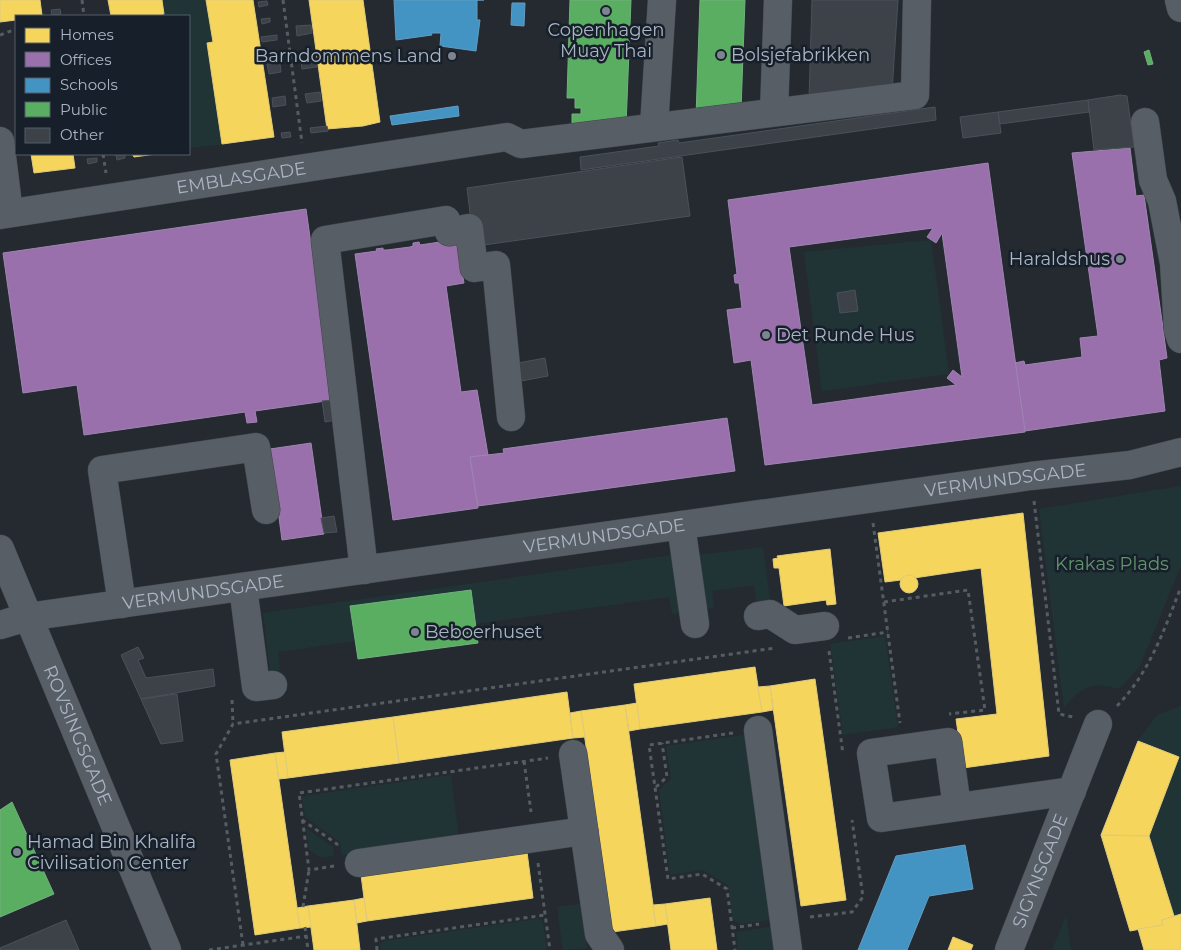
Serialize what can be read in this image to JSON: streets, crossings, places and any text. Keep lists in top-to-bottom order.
{
  "streets": {
    "street": [
      "EMBLASGADE",
      "VERMUNDSGADE",
      "ROVSINGSGADE",
      "SIGYNSGADE"
    ]
  },
  "crossings": [
    ["VERMUNDSGADE", "ROVSINGSGADE"]
  ],
  "parks": ["Krakas Plads"],
  "places": [
    "Copenhagen Muay Thai",
    "Bolsjefabrikken",
    "Barndommens Land",
    "Haraldshus",
    "Det Runde Hus",
    "Beboerhuset",
    "Hamad Bin Khalifa Civilisation Center"
  ],
  "legend": [
    "Homes",
    "Offices",
    "Schools",
    "Public",
    "Other"
  ]
}
